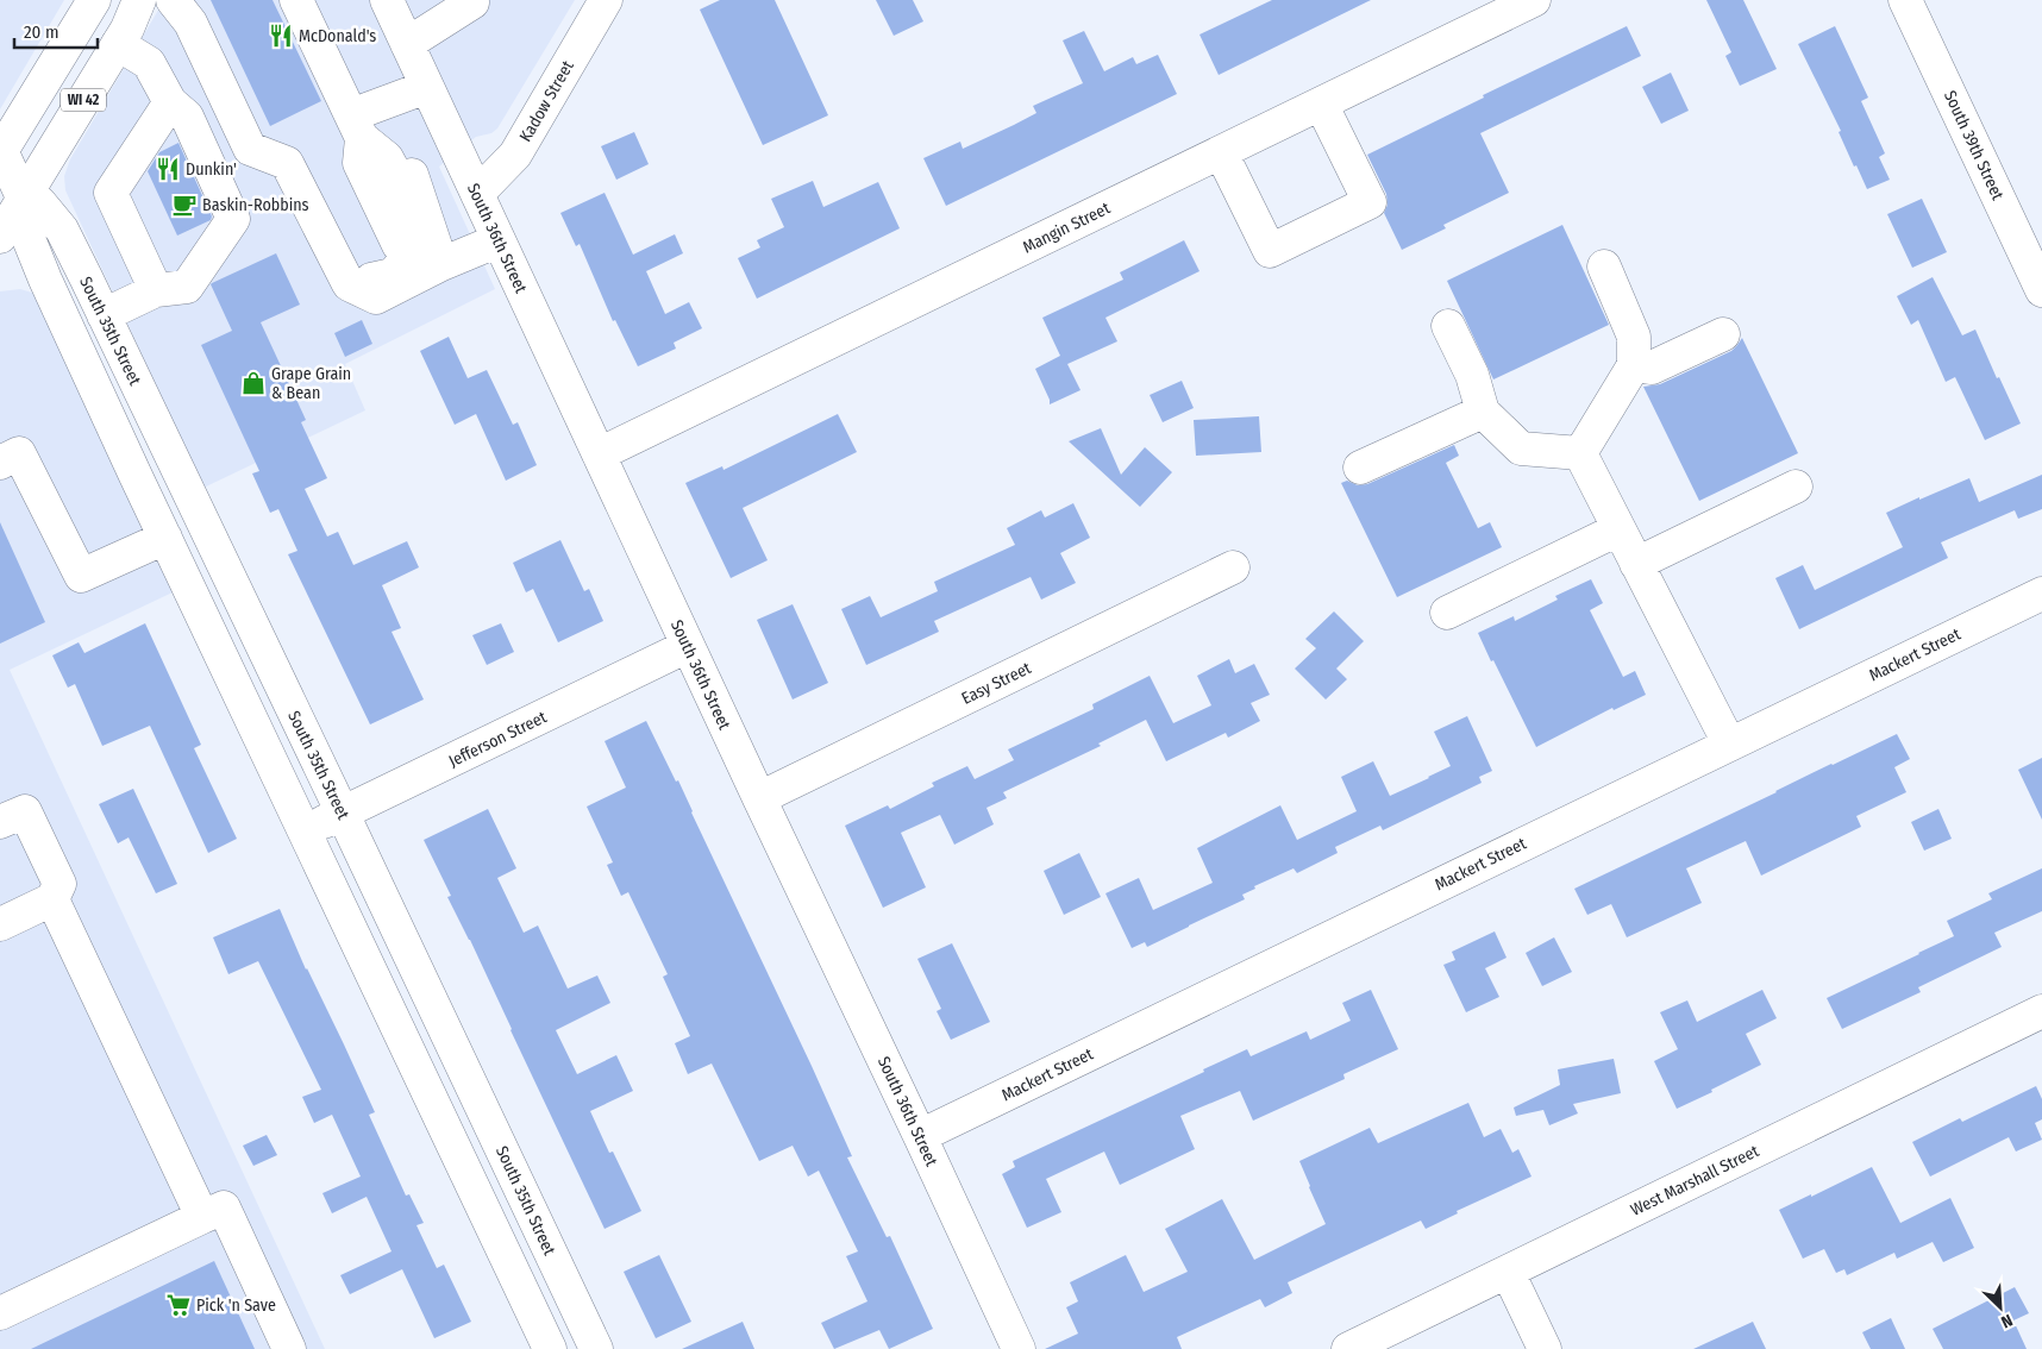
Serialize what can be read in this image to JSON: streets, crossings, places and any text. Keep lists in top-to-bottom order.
{
  "streets": {
    "street": [
      "WI 42",
      "Kadow Street",
      "South 39th Street",
      "Mangin Street",
      "South 36th Street",
      "South 35th Street",
      "Mackert Street",
      "Easy Street",
      "Jefferson Street",
      "West Marshall Street"
    ]
  },
  "crossings": [
    ["WI 42", "South 35th Street"],
    ["Kadow Street", "South 36th Street"],
    ["Mangin Street", "South 36th Street"],
    ["South 36th Street", "Mackert Street"],
    ["South 36th Street", "Easy Street"],
    ["South 36th Street", "Jefferson Street"],
    ["South 35th Street", "Jefferson Street"]
  ],
  "places": {
    "restaurant": ["McDonald's", "Dunkin'"],
    "cafe": ["Baskin-Robbins"],
    "shop": ["Grape Grain & Bean"],
    "supermarket": ["Pick 'n Save"]
  },
  "scale_bar": "20 m",
  "north": "bottom right"
}
